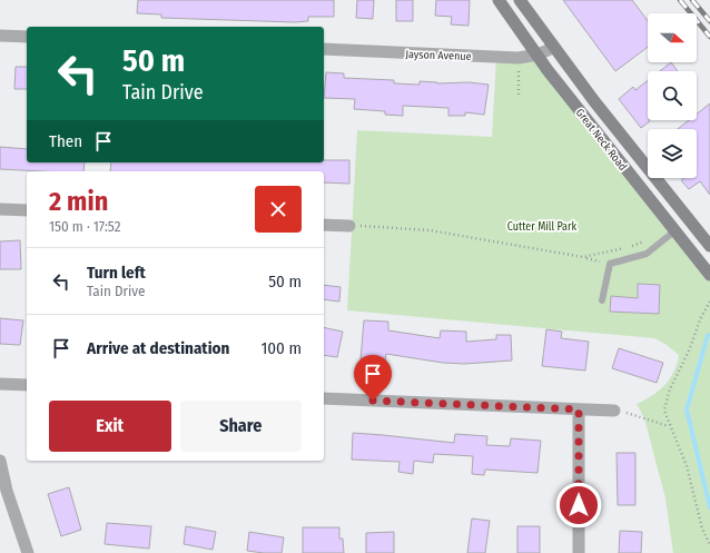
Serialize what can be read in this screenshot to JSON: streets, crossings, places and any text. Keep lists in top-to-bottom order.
{
  "streets": {
    "main road": ["Great Neck Road"],
    "street": ["Jayson Avenue"]
  },
  "crossings": [
    ["Jayson Avenue", "Great Neck Road"]
  ],
  "parks": ["Cutter Mill Park"],
  "north": "right",
  "page": {
    "turn": ["50 m", "Tain Drive"],
    "then": "Then",
    "heading": ["2 min", "150 m · 17:52"],
    "list": [
      {
        "name": "Turn left",
        "note": "Tain Drive",
        "value": "50 m"
      },
      {
        "name": "Arrive at destination",
        "value": "100 m"
      }
    ],
    "buttons": ["Exit", "Share"]
  }
}
